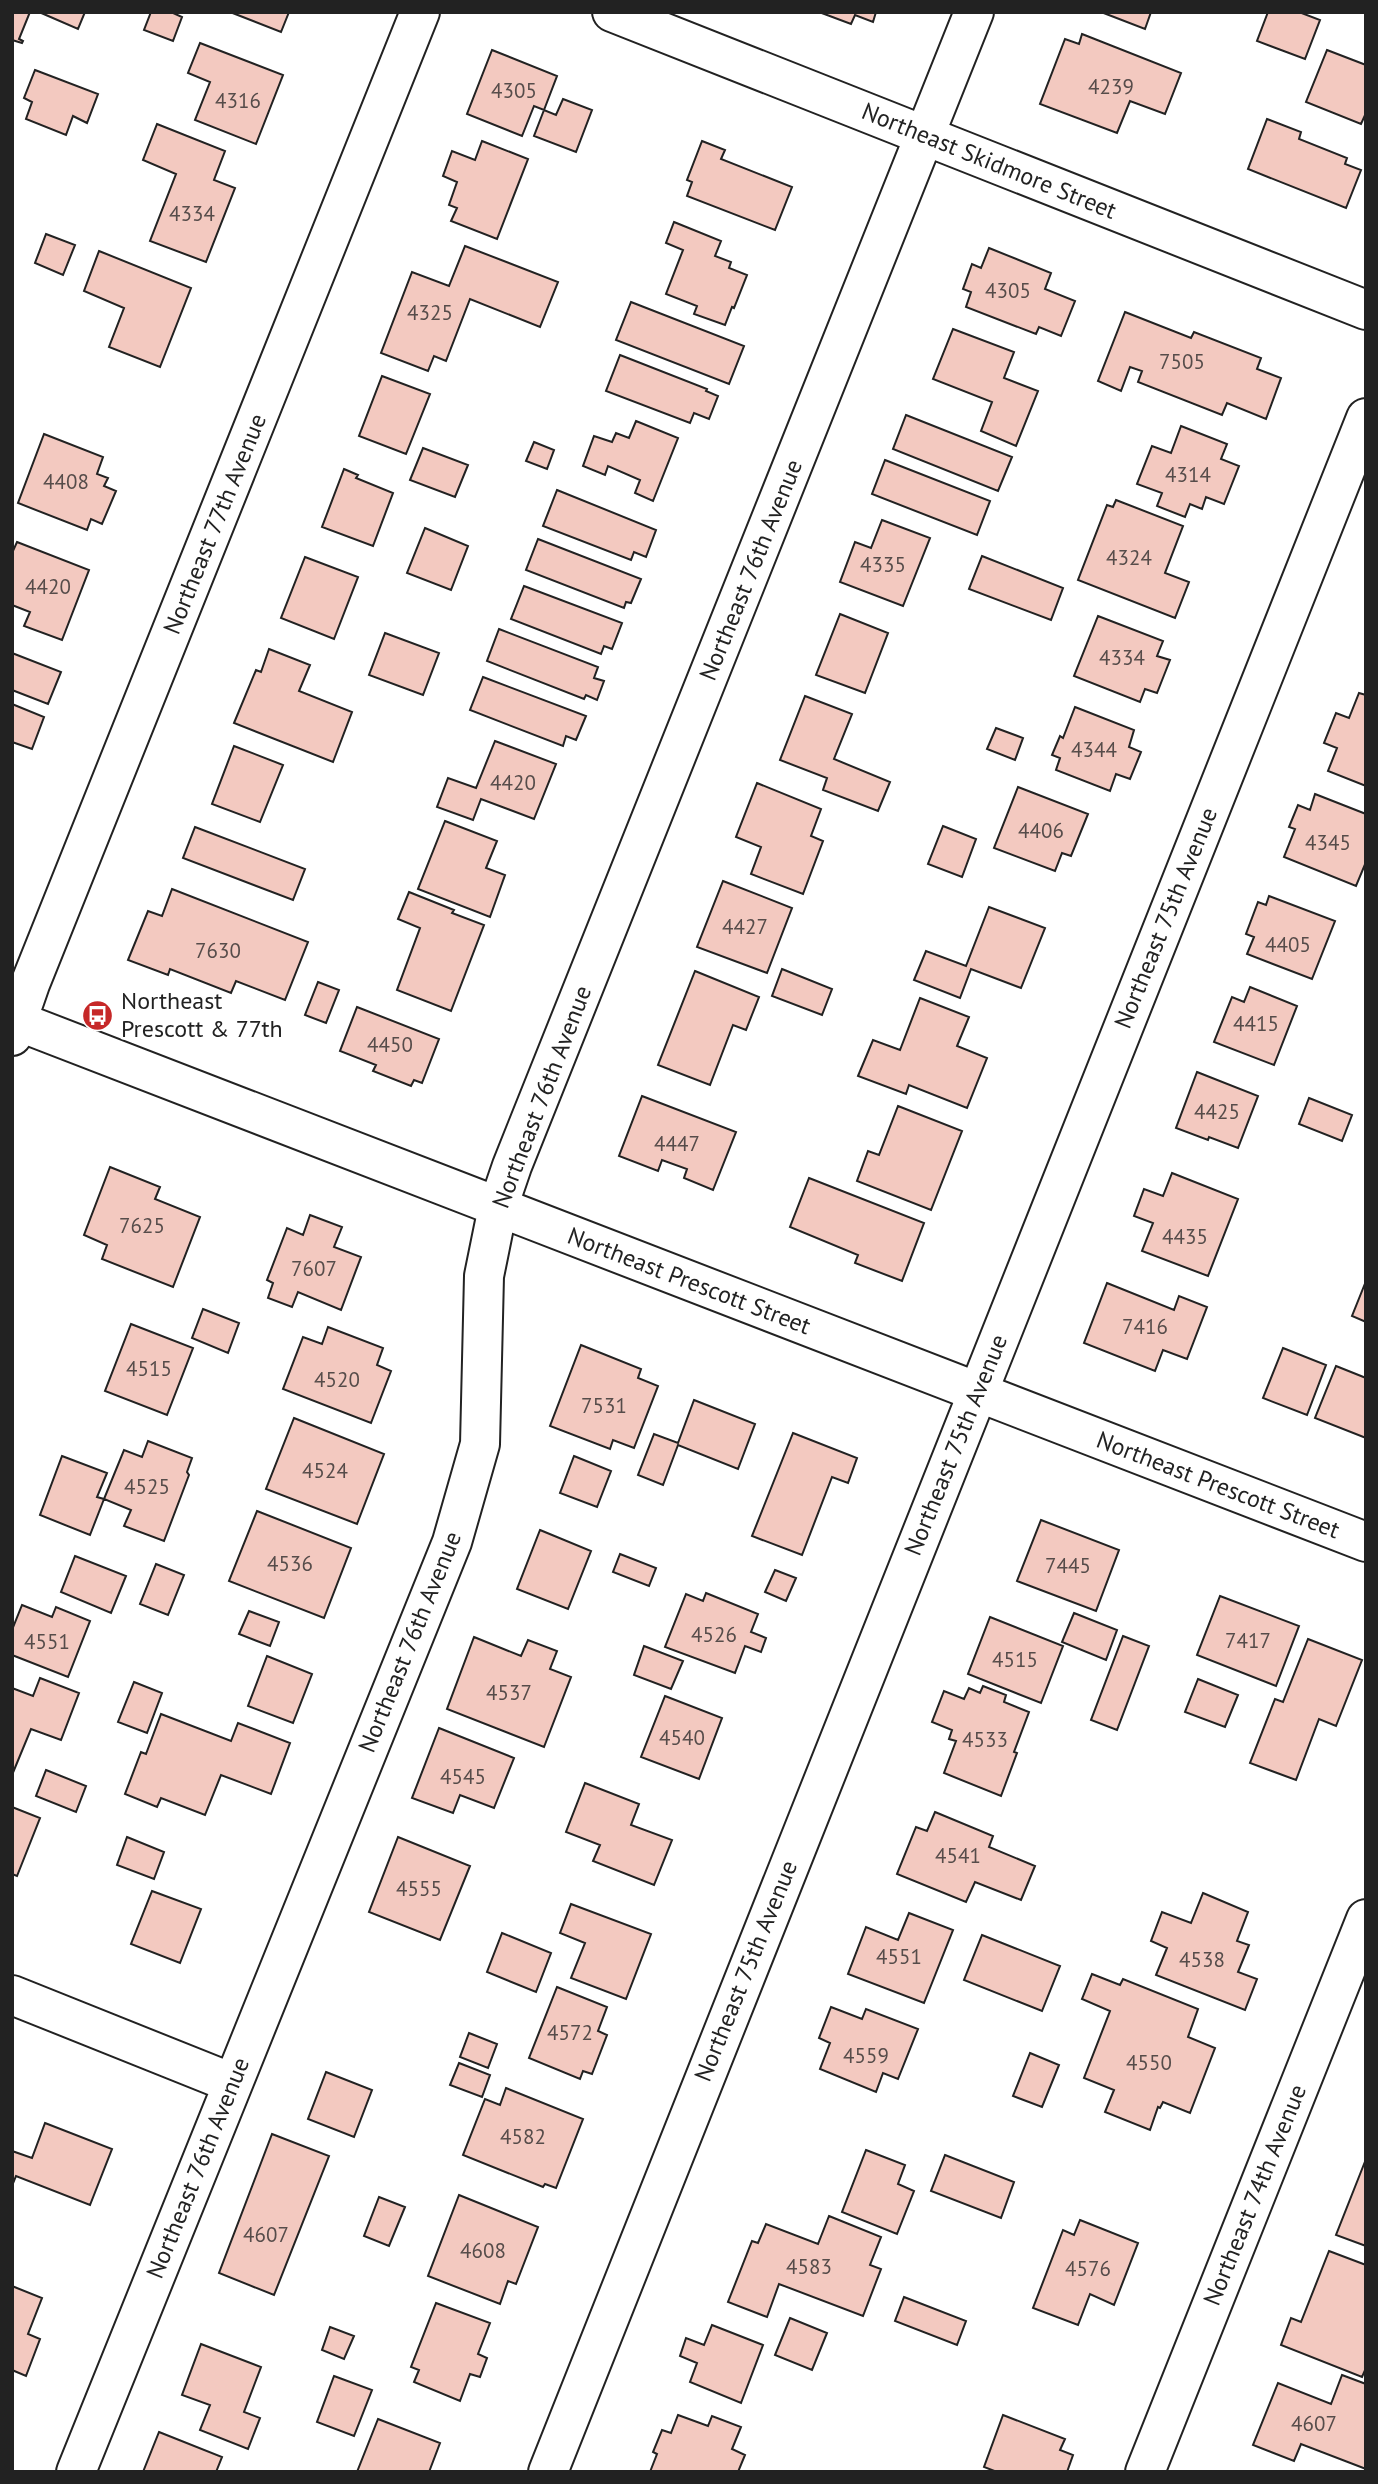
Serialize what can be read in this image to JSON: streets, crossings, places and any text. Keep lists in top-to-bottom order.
{
  "streets": {
    "street": [
      "Northeast Skidmore Street",
      "Northeast 77th Avenue",
      "Northeast 76th Avenue",
      "Northeast 75th Avenue",
      "Northeast Prescott Street",
      "Northeast 74th Avenue"
    ]
  },
  "crossings": [
    ["Northeast Skidmore Street", "Northeast 76th Avenue"],
    ["Northeast 77th Avenue", "Northeast Prescott Street"],
    ["Northeast 76th Avenue", "Northeast Prescott Street"],
    ["Northeast 75th Avenue", "Northeast Prescott Street"]
  ],
  "places": {
    "bus stop": ["Northeast Prescott & 77th"]
  },
  "house_numbers": [
    "4239",
    "4305",
    "4316",
    "4334",
    "4305",
    "4325",
    "7505",
    "4314",
    "4408",
    "4324",
    "4335",
    "4420",
    "4334",
    "4344",
    "4420",
    "4406",
    "4345",
    "4427",
    "4405",
    "7630",
    "4415",
    "4450",
    "4425",
    "4447",
    "7625",
    "4435",
    "7607",
    "7416",
    "4515",
    "4520",
    "7531",
    "4524",
    "4525",
    "4536",
    "7445",
    "4526",
    "7417",
    "4551",
    "4515",
    "4537",
    "4540",
    "4533",
    "4545",
    "4541",
    "4555",
    "4551",
    "4538",
    "4572",
    "4559",
    "4550",
    "4582",
    "4607",
    "4608",
    "4583",
    "4576",
    "4607"
  ]
}
